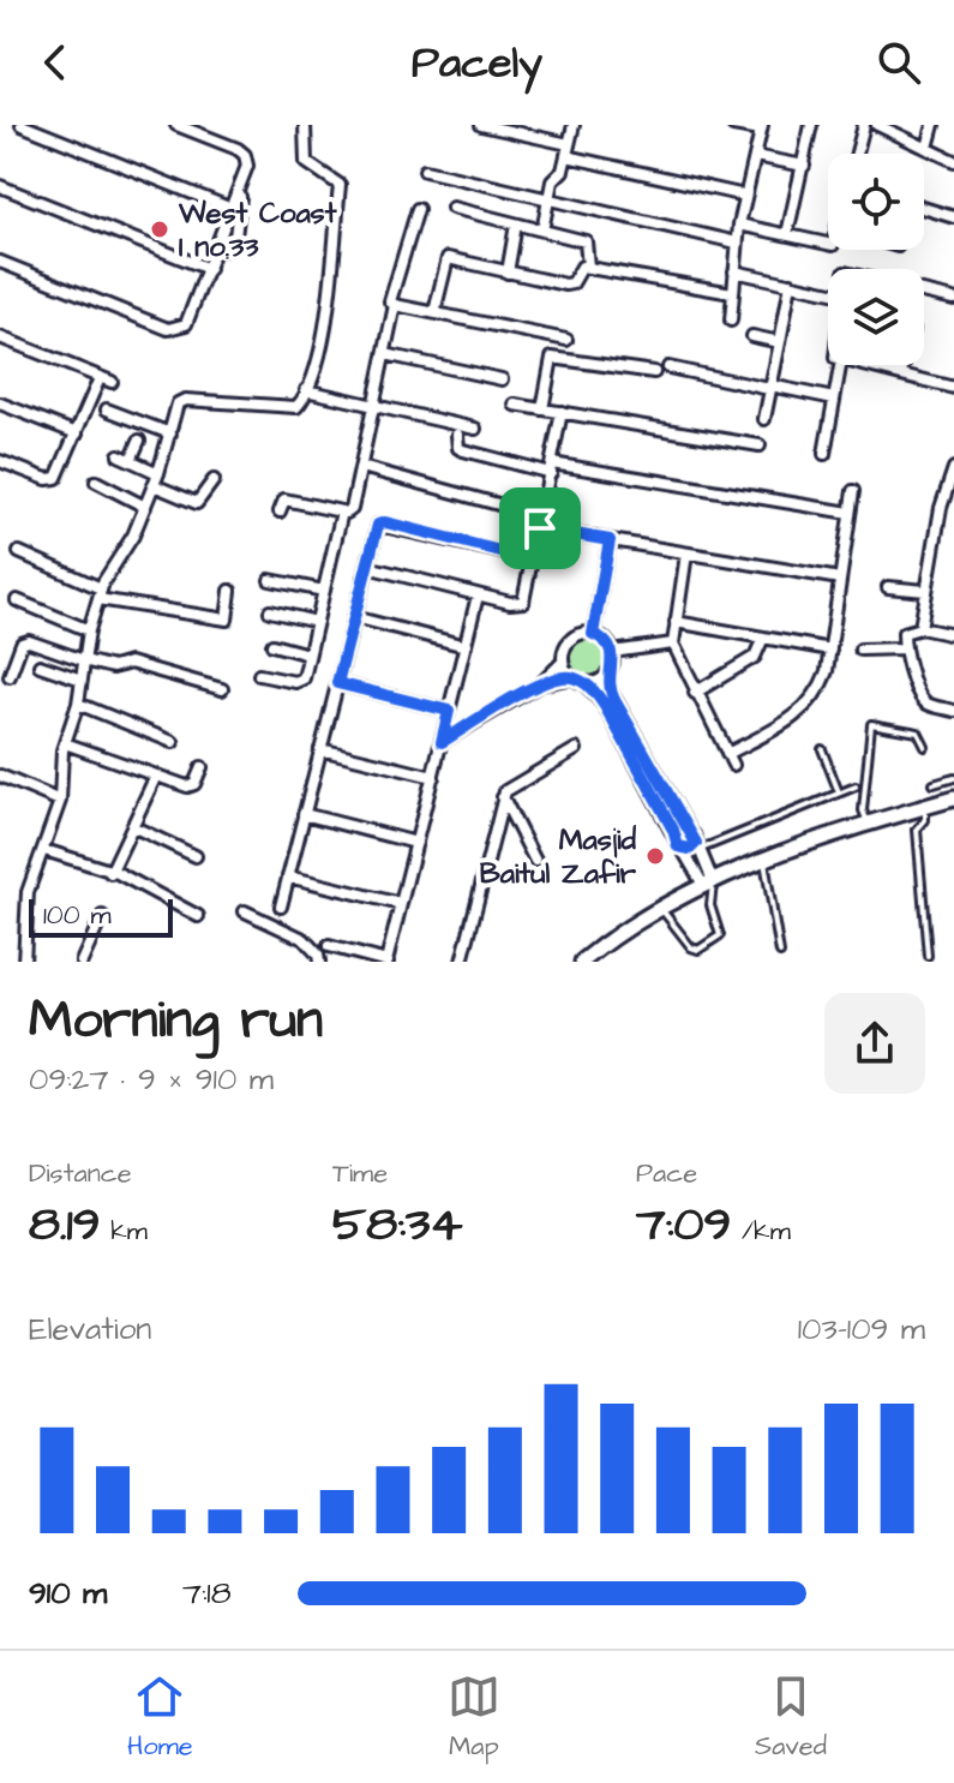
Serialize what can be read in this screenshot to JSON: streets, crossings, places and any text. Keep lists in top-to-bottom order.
{
  "places": ["West Coast I no.33", "Masjid Baitul Zafir"],
  "scale_bar": "100 m",
  "page": {
    "header": "Pacely",
    "scale": "100 m",
    "heading": ["Morning run", "09:27 · 9 × 910 m"],
    "stats": [
      ["Distance", "8.19 km"],
      ["Time", "58:34"],
      ["Pace", "7:09 /km"]
    ],
    "chart": ["Elevation", "103–109 m"],
    "list": [
      {
        "name": "910 m",
        "note": "7:18"
      }
    ],
    "tabs": ["Home", "Map", "Saved"]
  }
}
